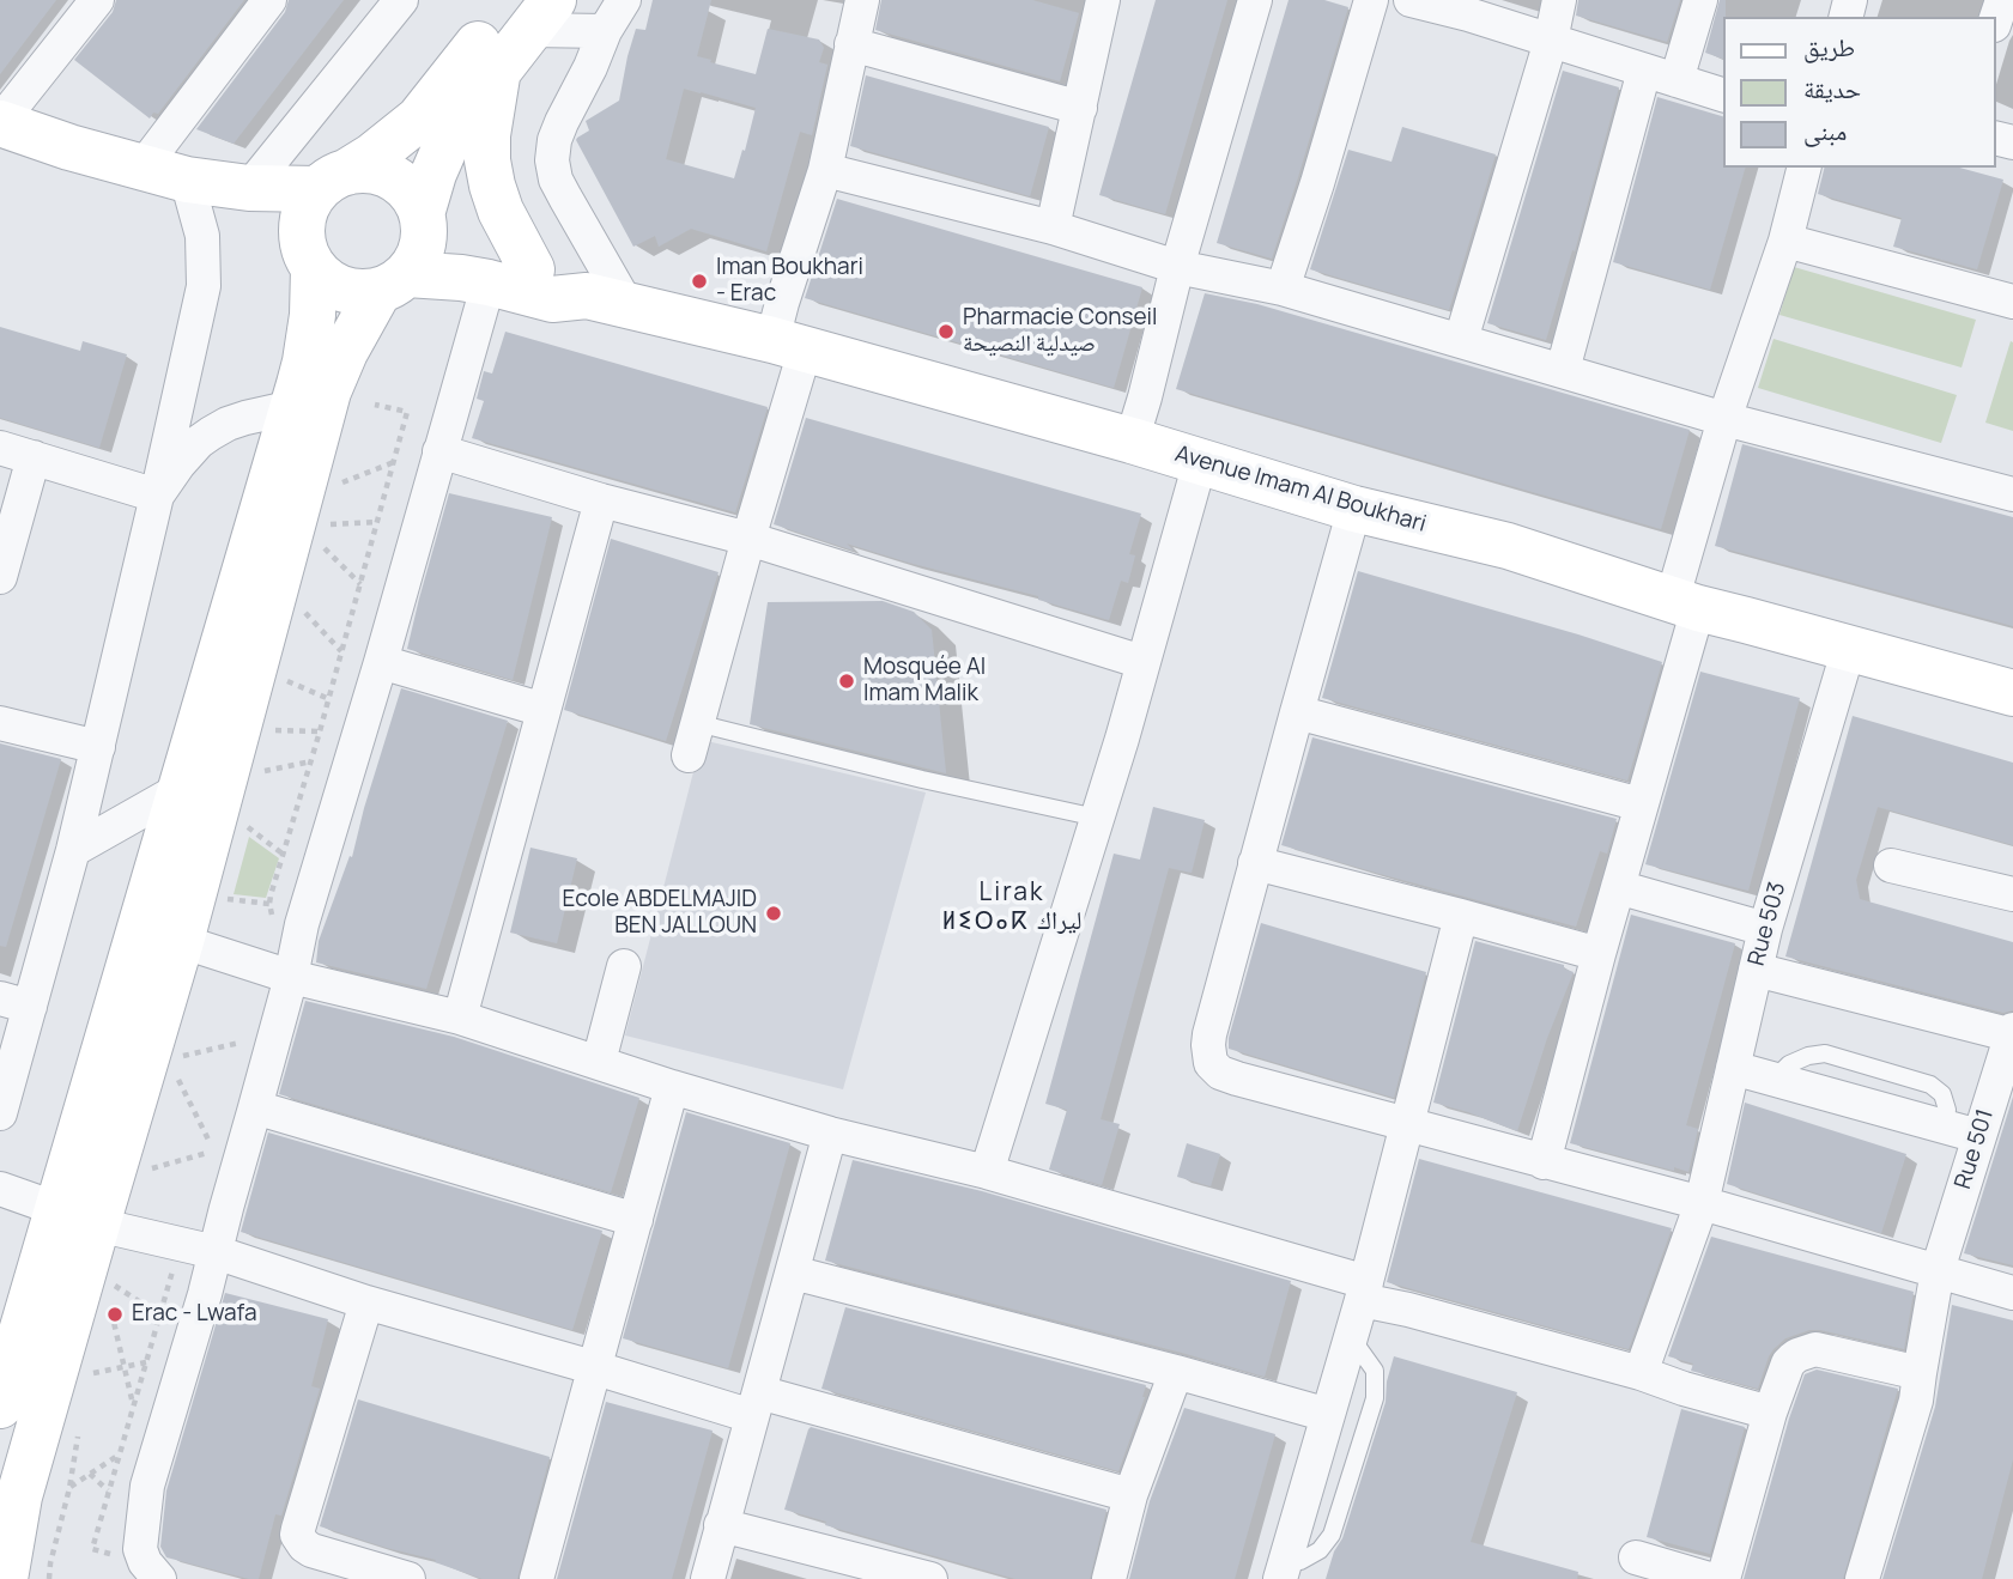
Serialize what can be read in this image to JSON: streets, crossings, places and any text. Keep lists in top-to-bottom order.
{
  "streets": {
    "main road": ["Avenue Imam Al Boukhari"],
    "street": ["Rue 503", "Rue 501"]
  },
  "crossings": [
    ["Avenue Imam Al Boukhari", "Rue 503"]
  ],
  "districts": ["Lirak ⵍⵉⵔⴰⴽ ليراك"],
  "places": [
    "Iman Boukhari - Erac",
    "Pharmacie Conseil صيدلية النصيحة",
    "Mosquée Al Imam Malik",
    "Ecole ABDELMAJID BEN JALLOUN",
    "Erac - Lwafa"
  ],
  "legend": ["طريق", "حديقة", "مبنى"]
}
